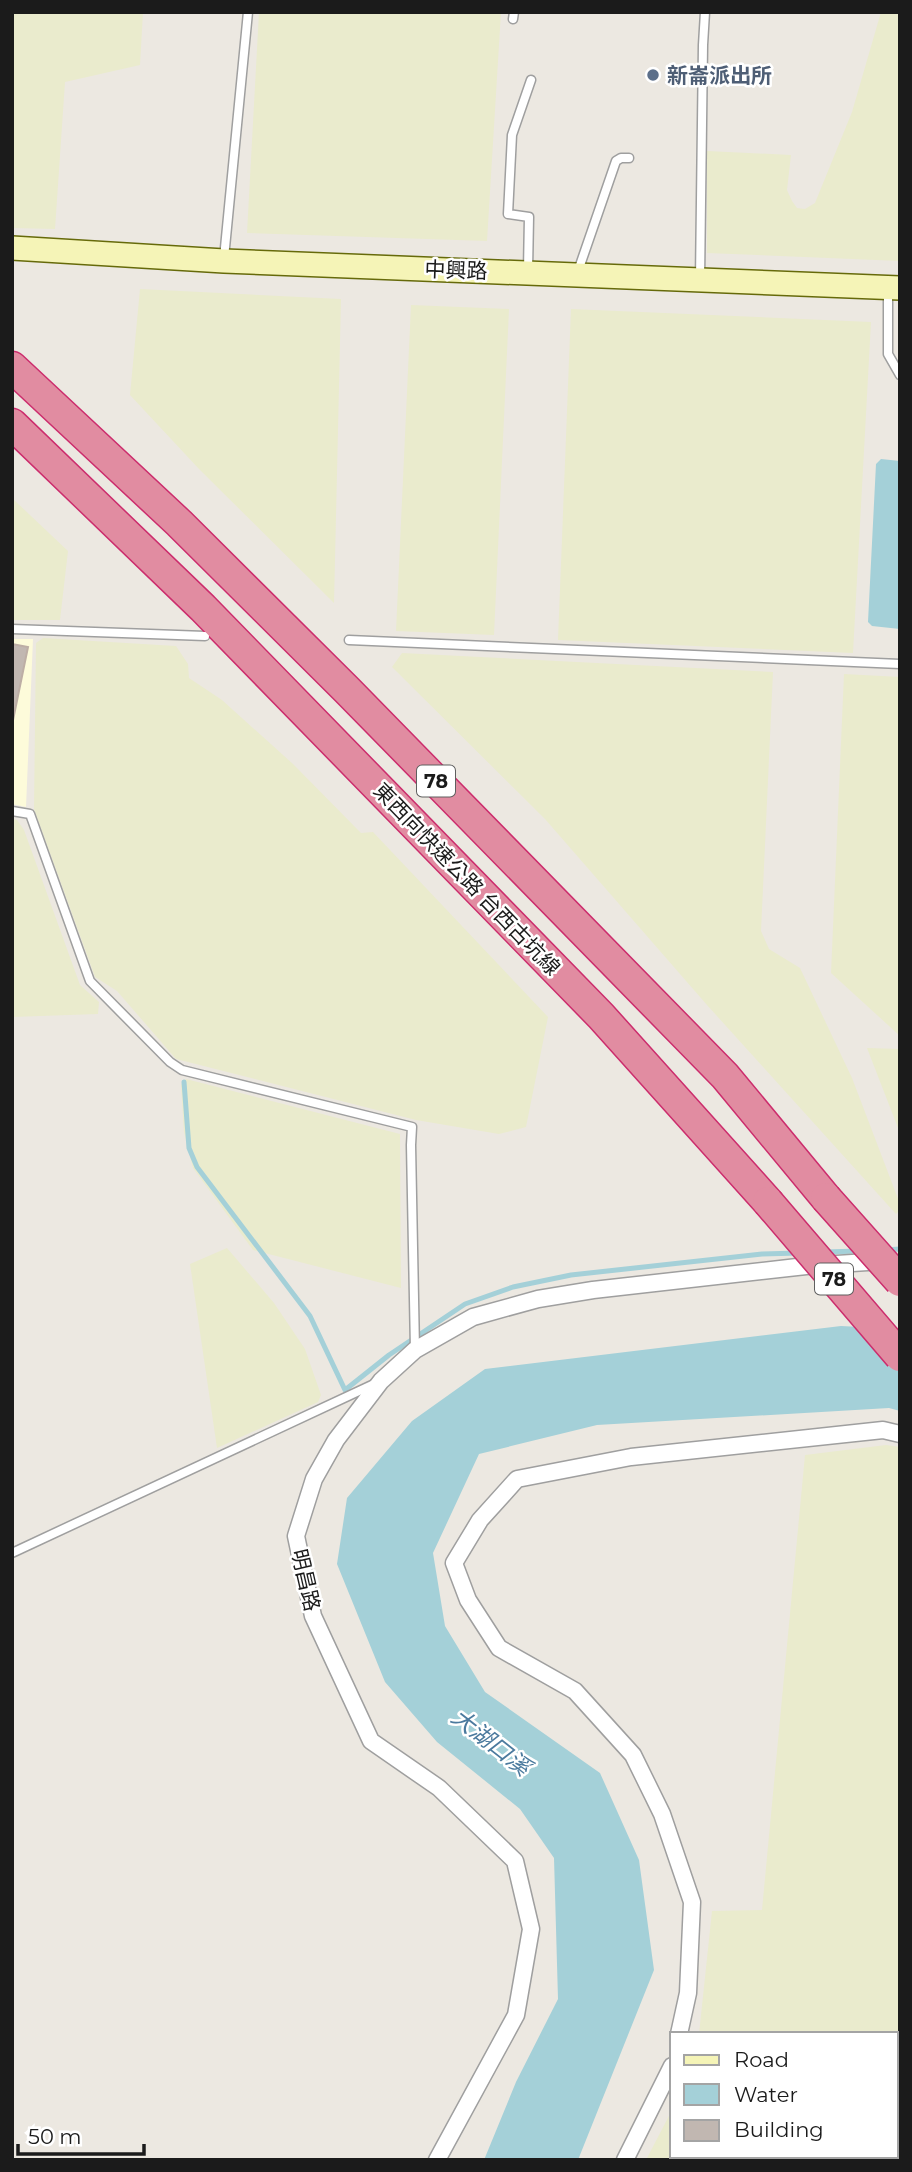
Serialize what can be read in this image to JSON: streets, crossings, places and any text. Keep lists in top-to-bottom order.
{
  "streets": {
    "highway": ["78", "東西向快速公路 台西古坑線"],
    "main road": ["中興路"],
    "street": ["明昌路"]
  },
  "water": ["大湖口溪"],
  "places": ["新崙派出所"],
  "legend": ["Road", "Water", "Building"],
  "scale_bar": "50 m"
}
